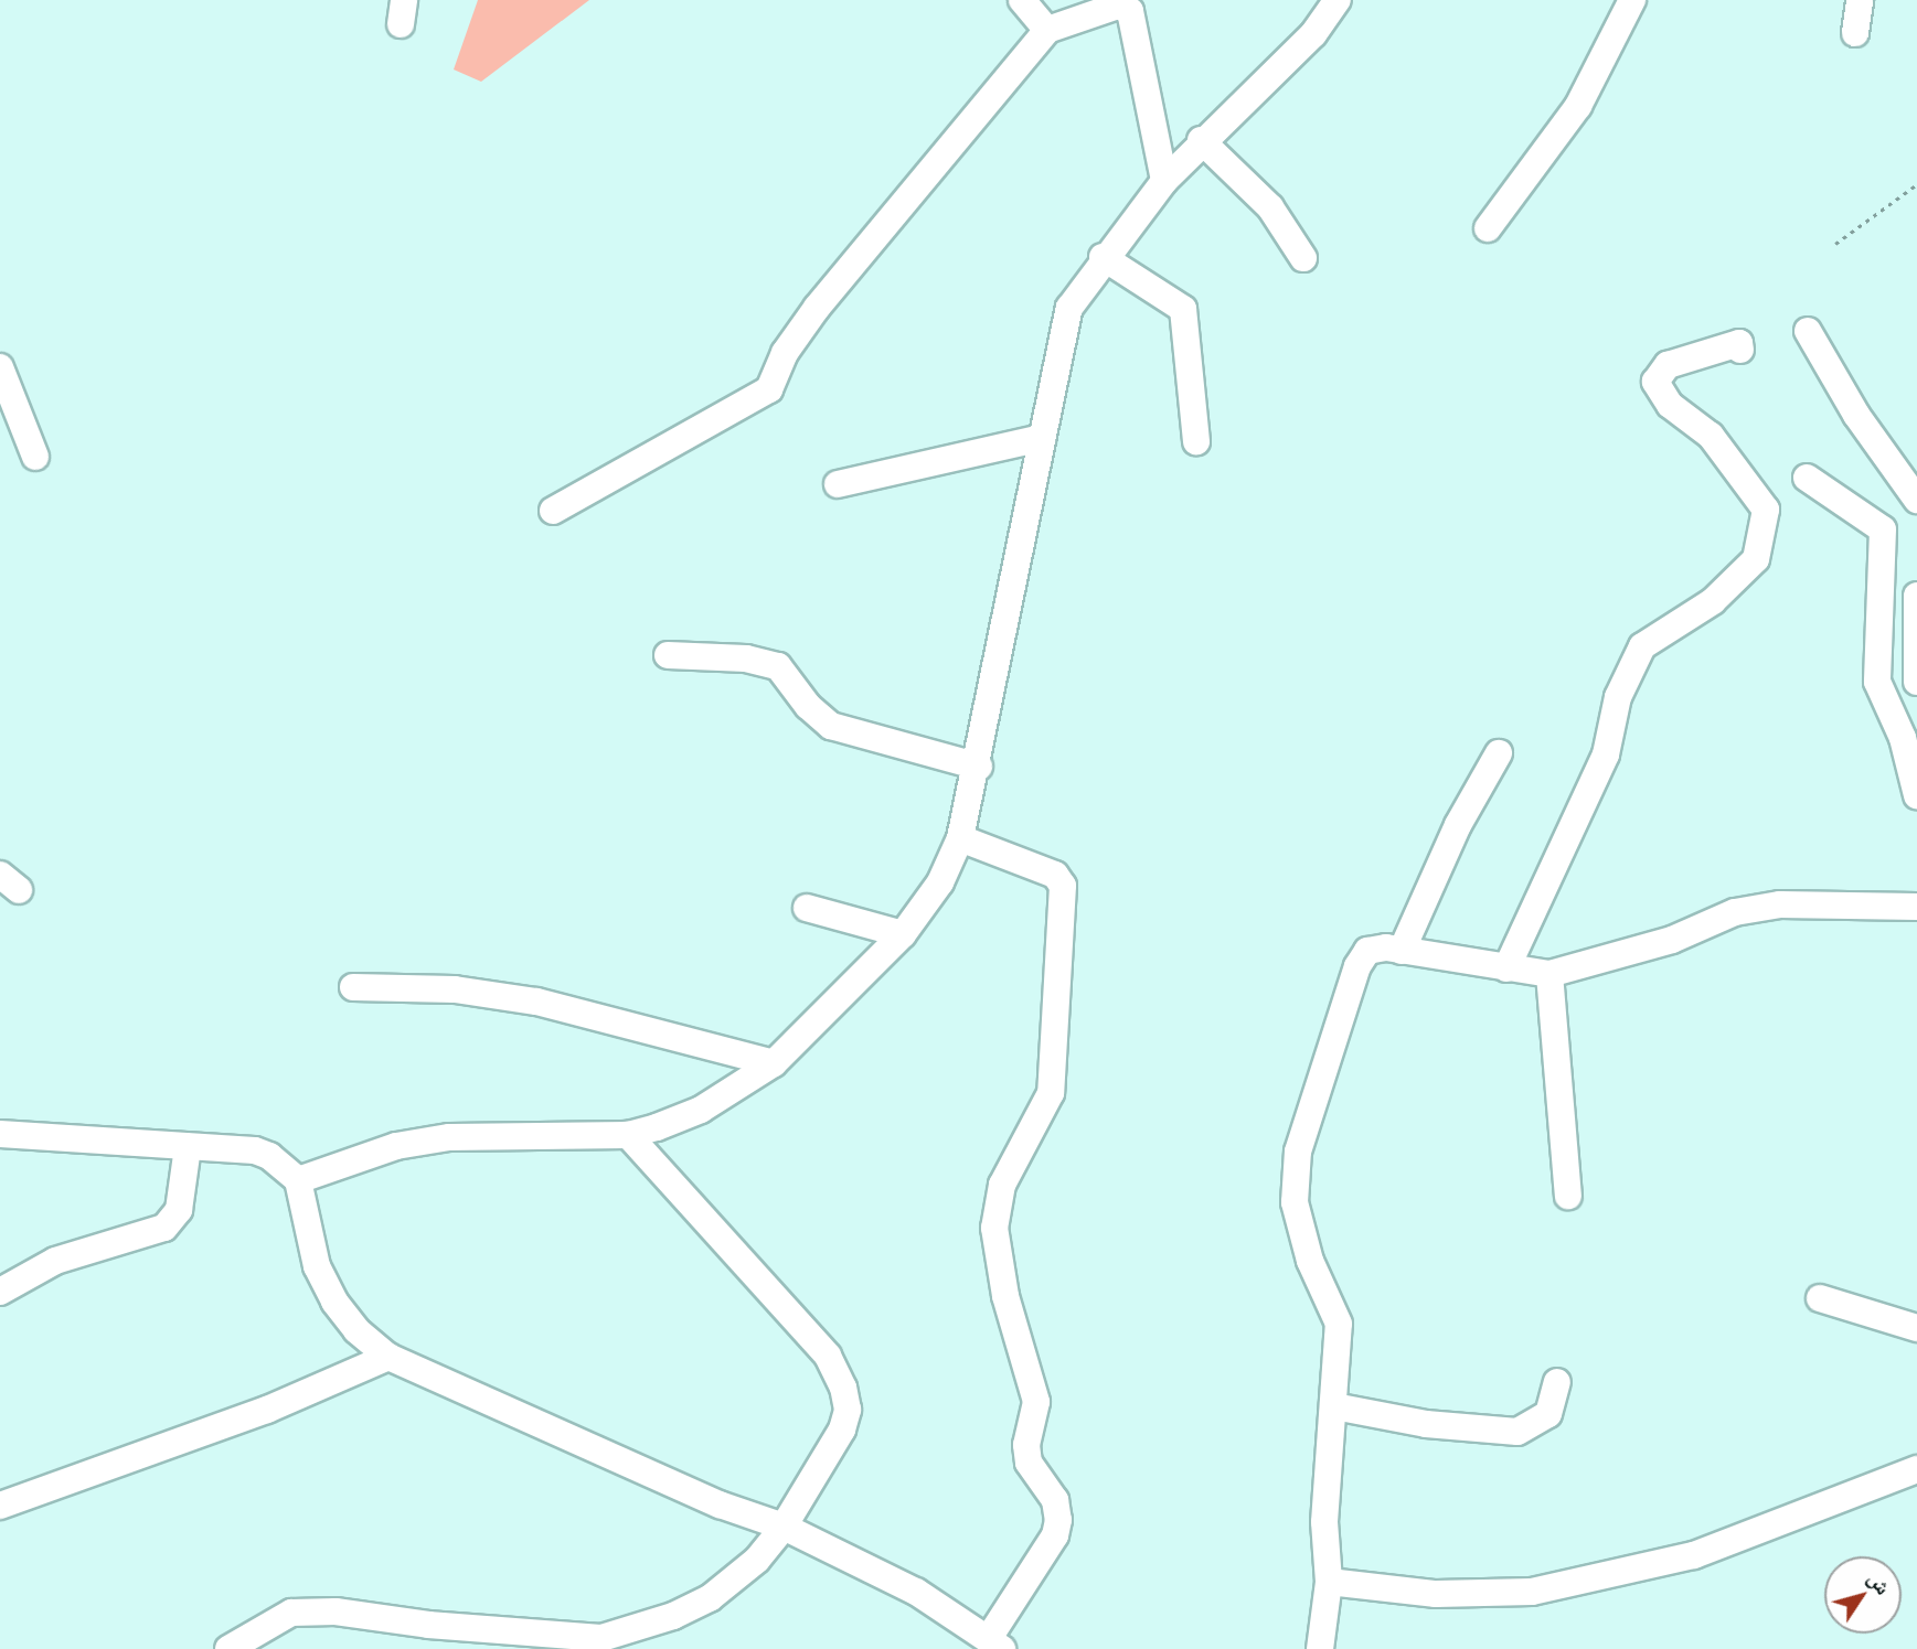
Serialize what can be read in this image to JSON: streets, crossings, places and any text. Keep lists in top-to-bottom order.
{
  "north": "top right"
}
